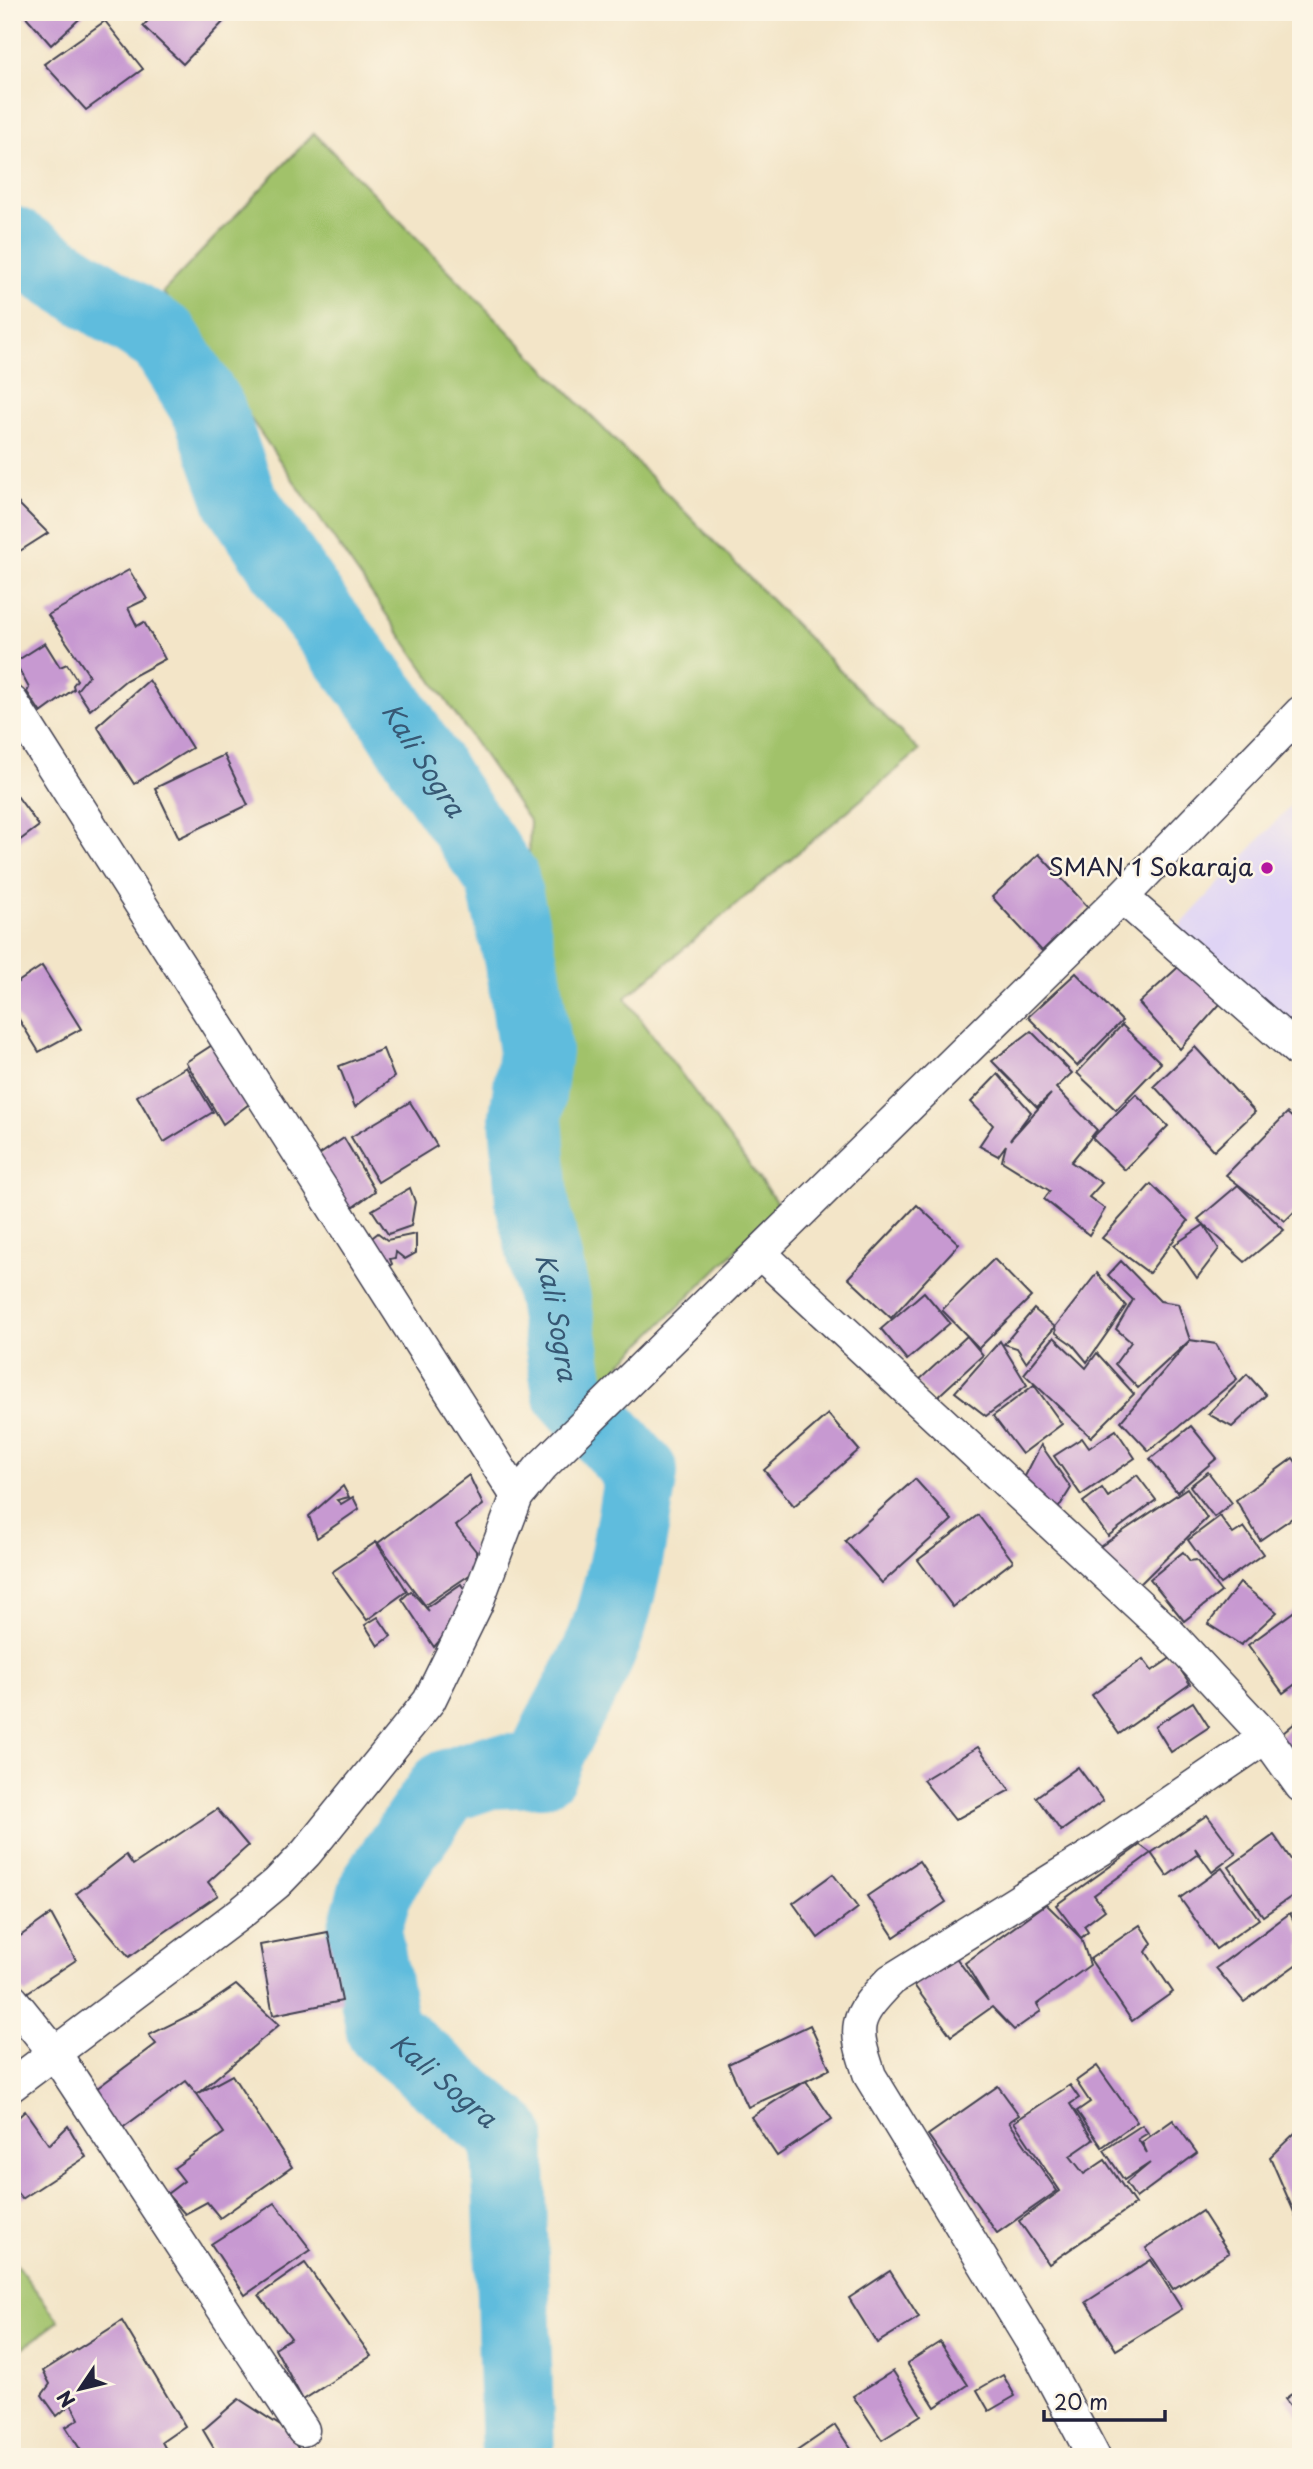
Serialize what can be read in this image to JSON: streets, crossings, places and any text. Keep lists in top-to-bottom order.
{
  "water": ["Kali Sogra"],
  "places": ["SMAN 1 Sokaraja"],
  "scale_bar": "20 m",
  "north": "bottom left"
}
